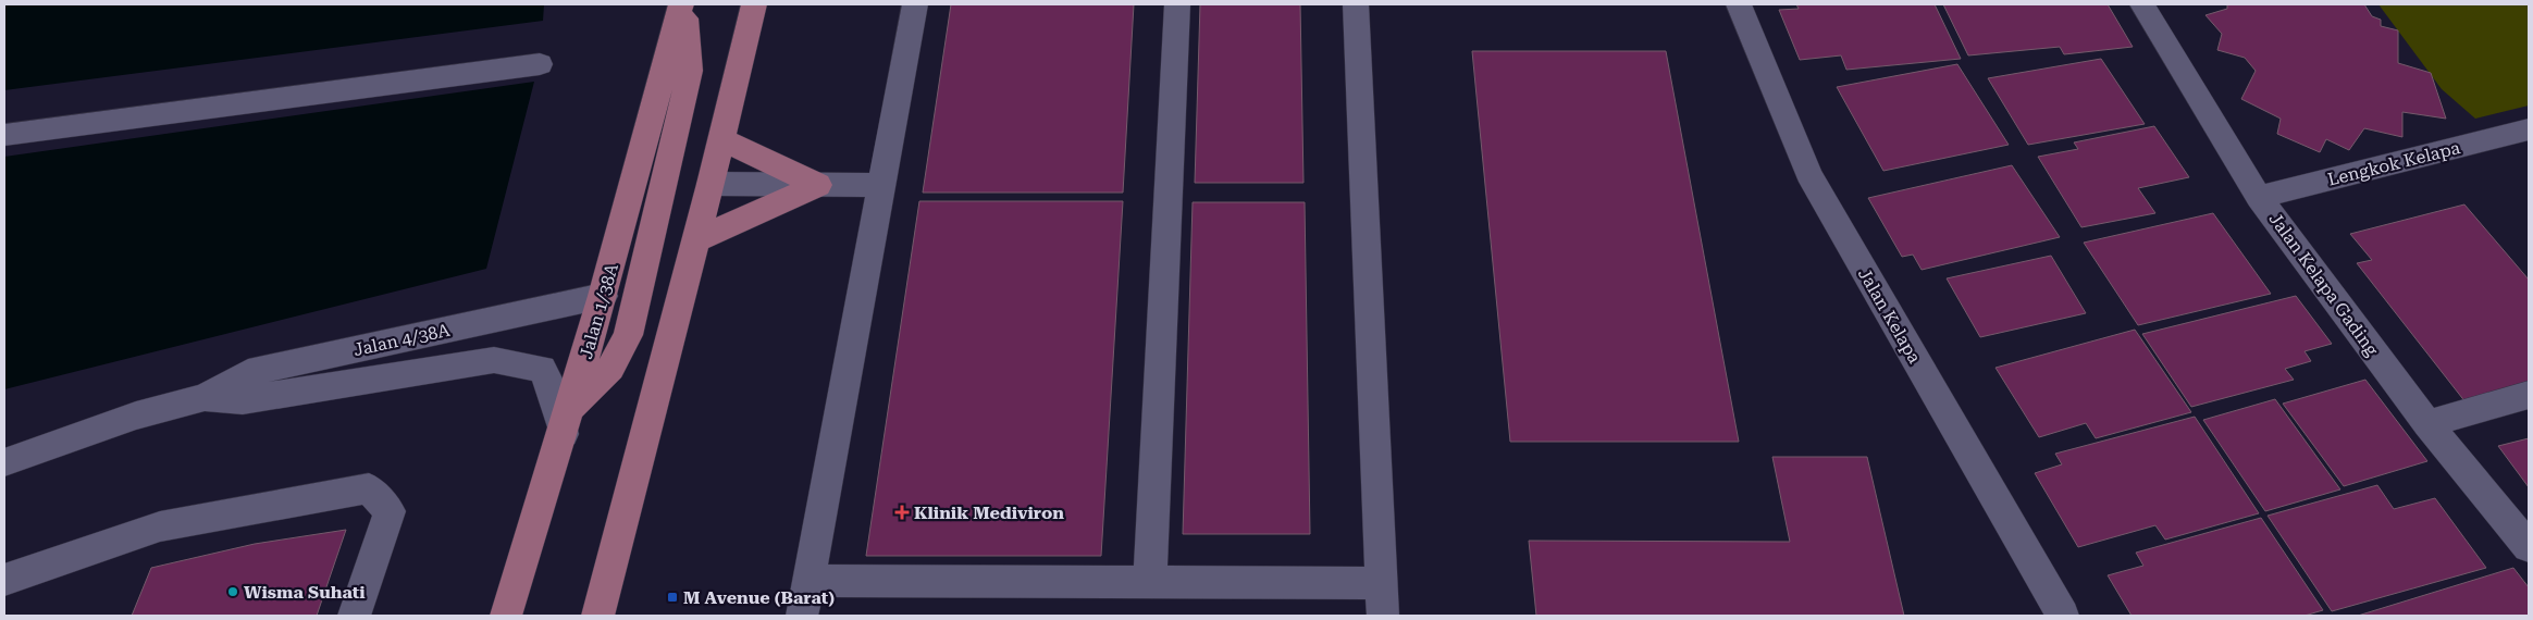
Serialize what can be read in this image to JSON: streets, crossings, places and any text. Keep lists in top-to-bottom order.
{
  "streets": {
    "main road": ["Jalan 1/38A"],
    "street": [
      "Lengkok Kelapa",
      "Jalan Kelapa Gading",
      "Jalan Kelapa",
      "Jalan 4/38A"
    ]
  },
  "crossings": [
    ["Lengkok Kelapa", "Jalan Kelapa Gading"],
    ["Jalan 1/38A", "Jalan 4/38A"]
  ],
  "places": {
    "health": ["Klinik Mediviron"],
    "other": ["Wisma Suhati"],
    "transit": ["M Avenue (Barat)"]
  }
}
